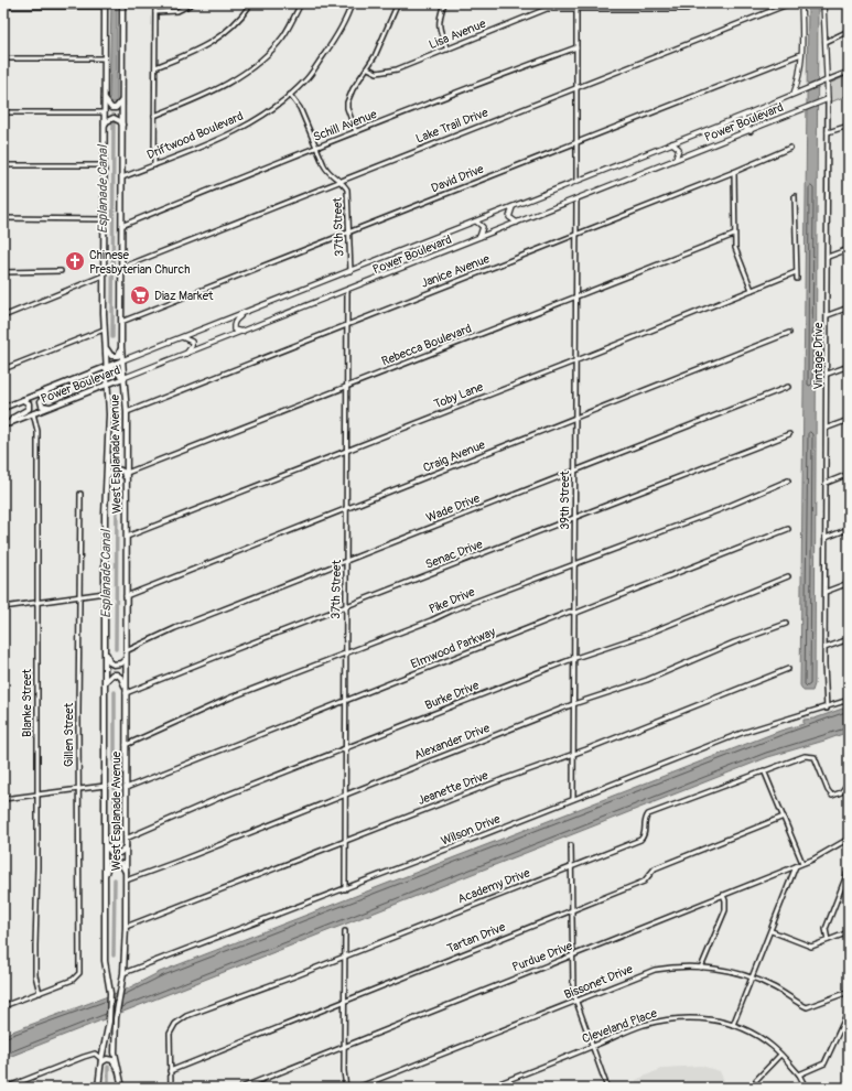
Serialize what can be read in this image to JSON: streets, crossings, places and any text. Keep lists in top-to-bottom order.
{
  "streets": {
    "main road": ["Power Boulevard", "West Esplanade Avenue"],
    "street": [
      "Lisa Avenue",
      "Schill Avenue",
      "Lake Trail Drive",
      "Driftwood Boulevard",
      "David Drive",
      "37th Street",
      "Janice Avenue",
      "Rebecca Boulevard",
      "Vintage Drive",
      "Toby Lane",
      "Craig Avenue",
      "39th Street",
      "Wade Drive",
      "Senac Drive",
      "Pike Drive",
      "Elmwood Parkway",
      "Burke Drive",
      "Blanke Street",
      "Gillen Street",
      "Alexander Drive",
      "Jeanette Drive",
      "Wilson Drive",
      "Academy Drive",
      "Tartan Drive",
      "Purdue Drive",
      "Bissonet Drive",
      "Cleveland Place"
    ]
  },
  "crossings": [
    ["Power Boulevard", "37th Street"],
    ["Power Boulevard", "Vintage Drive"],
    ["Power Boulevard", "West Esplanade Avenue"],
    ["Power Boulevard", "39th Street"],
    ["Power Boulevard", "Blanke Street"],
    ["Schill Avenue", "37th Street"],
    ["Schill Avenue", "West Esplanade Avenue"],
    ["Lake Trail Drive", "37th Street"],
    ["Lake Trail Drive", "West Esplanade Avenue"],
    ["Driftwood Boulevard", "37th Street"],
    ["Driftwood Boulevard", "West Esplanade Avenue"],
    ["David Drive", "37th Street"],
    ["David Drive", "West Esplanade Avenue"],
    ["37th Street", "Janice Avenue"],
    ["37th Street", "Rebecca Boulevard"],
    ["37th Street", "Toby Lane"],
    ["37th Street", "Craig Avenue"],
    ["37th Street", "Wade Drive"],
    ["37th Street", "Senac Drive"],
    ["37th Street", "Pike Drive"],
    ["37th Street", "Elmwood Parkway"],
    ["37th Street", "Burke Drive"],
    ["37th Street", "Alexander Drive"],
    ["37th Street", "Jeanette Drive"],
    ["37th Street", "Wilson Drive"],
    ["Janice Avenue", "West Esplanade Avenue"],
    ["Janice Avenue", "39th Street"],
    ["Rebecca Boulevard", "West Esplanade Avenue"],
    ["Rebecca Boulevard", "39th Street"],
    ["Vintage Drive", "Wilson Drive"],
    ["Toby Lane", "West Esplanade Avenue"],
    ["Toby Lane", "39th Street"],
    ["West Esplanade Avenue", "Craig Avenue"],
    ["West Esplanade Avenue", "Wade Drive"],
    ["West Esplanade Avenue", "Senac Drive"],
    ["West Esplanade Avenue", "Pike Drive"],
    ["West Esplanade Avenue", "Elmwood Parkway"],
    ["West Esplanade Avenue", "Burke Drive"],
    ["West Esplanade Avenue", "Alexander Drive"],
    ["West Esplanade Avenue", "Jeanette Drive"],
    ["West Esplanade Avenue", "Wilson Drive"],
    ["Craig Avenue", "39th Street"],
    ["39th Street", "Wade Drive"],
    ["39th Street", "Senac Drive"],
    ["39th Street", "Pike Drive"],
    ["39th Street", "Elmwood Parkway"],
    ["39th Street", "Burke Drive"],
    ["39th Street", "Alexander Drive"],
    ["39th Street", "Jeanette Drive"],
    ["39th Street", "Wilson Drive"],
    ["Blanke Street", "Gillen Street"],
    ["Academy Drive", "Tartan Drive"]
  ],
  "water": ["Esplanade Canal"],
  "places": {
    "church": ["Chinese Presbyterian Church"],
    "supermarket": ["Diaz Market"]
  }
}
